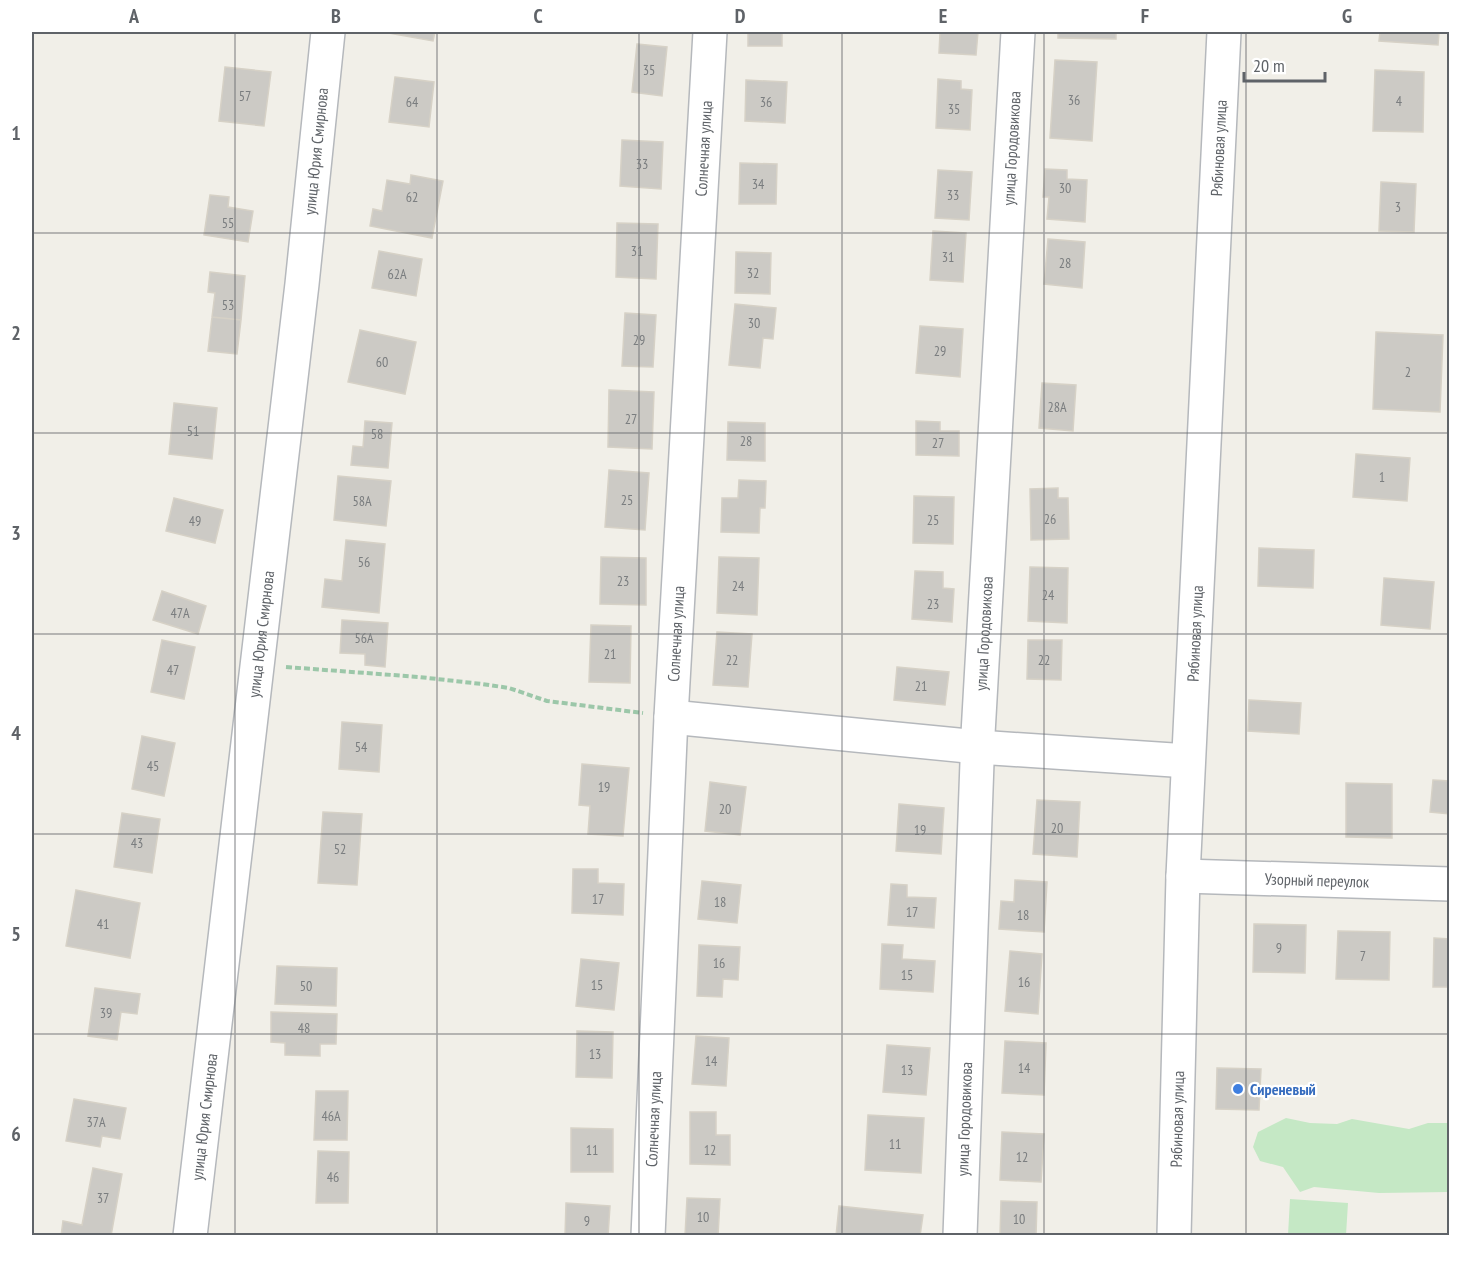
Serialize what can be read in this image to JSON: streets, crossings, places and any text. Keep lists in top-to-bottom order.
{
  "streets": {
    "street": [
      "Солнечная улица",
      "улица Городовикова",
      "Рябиновая улица",
      "улица Юрия Смирнова",
      "Узорный переулок"
    ]
  },
  "crossings": [
    ["Рябиновая улица", "Узорный переулок"]
  ],
  "places": ["Сиреневый"],
  "house_numbers": [
    "35",
    "57",
    "36",
    "4",
    "64",
    "36",
    "35",
    "33",
    "34",
    "30",
    "33",
    "62",
    "3",
    "55",
    "31",
    "31",
    "28",
    "32",
    "62А",
    "53",
    "30",
    "29",
    "29",
    "60",
    "2",
    "28А",
    "27",
    "51",
    "58",
    "28",
    "27",
    "1",
    "25",
    "58А",
    "26",
    "25",
    "49",
    "56",
    "23",
    "24",
    "24",
    "23",
    "47А",
    "56А",
    "21",
    "22",
    "22",
    "47",
    "21",
    "54",
    "45",
    "19",
    "20",
    "20",
    "19",
    "43",
    "52",
    "17",
    "18",
    "17",
    "18",
    "41",
    "9",
    "7",
    "16",
    "15",
    "16",
    "15",
    "50",
    "39",
    "48",
    "13",
    "14",
    "14",
    "13",
    "46А",
    "37А",
    "11",
    "11",
    "12",
    "12",
    "46",
    "37",
    "10",
    "10",
    "9"
  ],
  "scale_bar": "20 m",
  "grid": {
    "columns": [
      "A",
      "B",
      "C",
      "D",
      "E",
      "F",
      "G"
    ],
    "rows": [
      "1",
      "2",
      "3",
      "4",
      "5",
      "6"
    ]
  }
}
